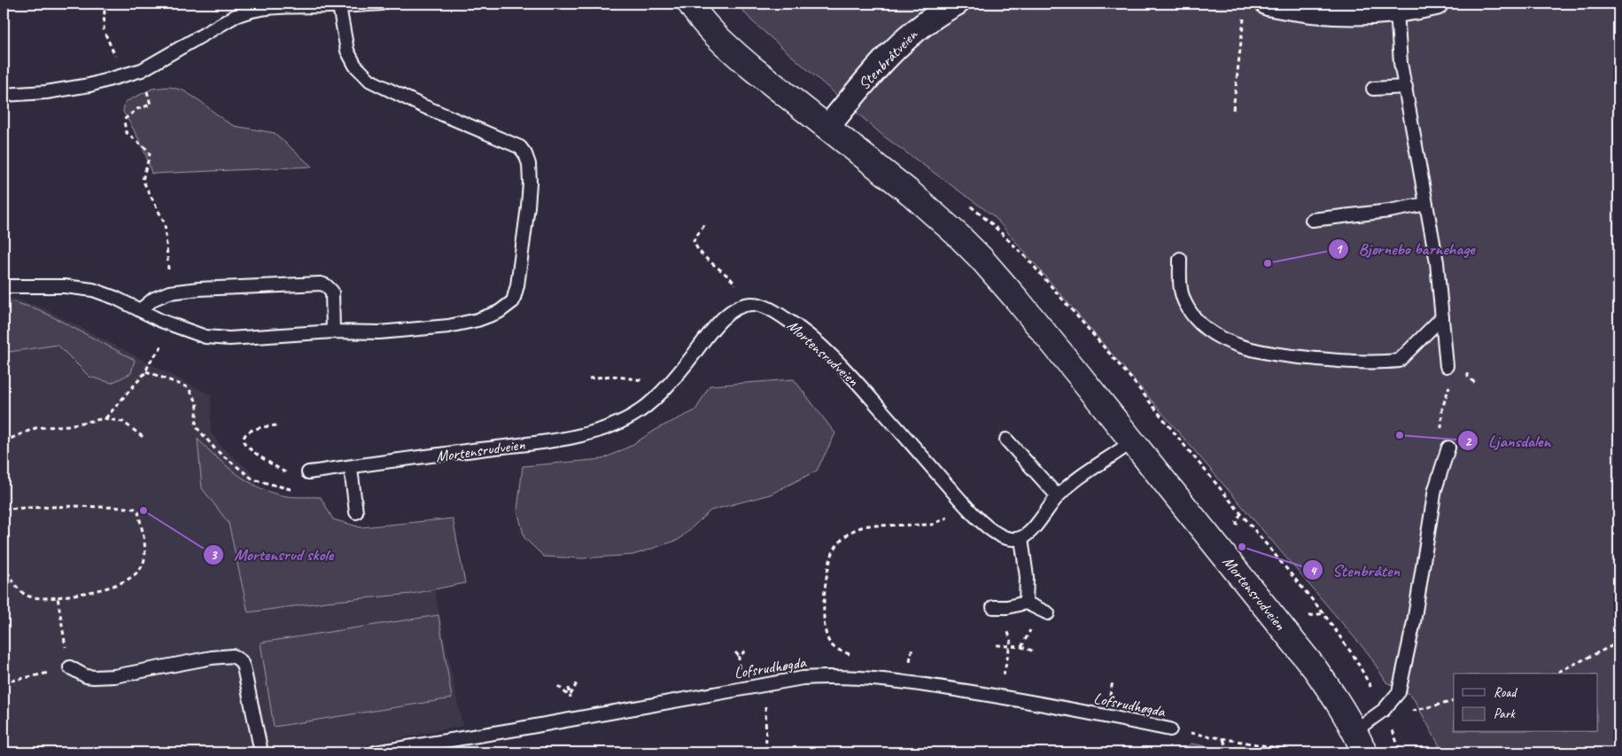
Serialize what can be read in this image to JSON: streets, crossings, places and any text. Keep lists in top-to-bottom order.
{
  "streets": {
    "street": ["Stenbråtveien", "Mortensrudveien"],
    "lane": ["Lofsrudhøgda"]
  },
  "crossings": [
    ["Stenbråtveien", "Mortensrudveien"]
  ],
  "places": [
    "Bjørnebo barnehage",
    "Ljansdalen",
    "Mortensrud skole",
    "Stenbråten"
  ],
  "legend": ["Road", "Park"]
}
